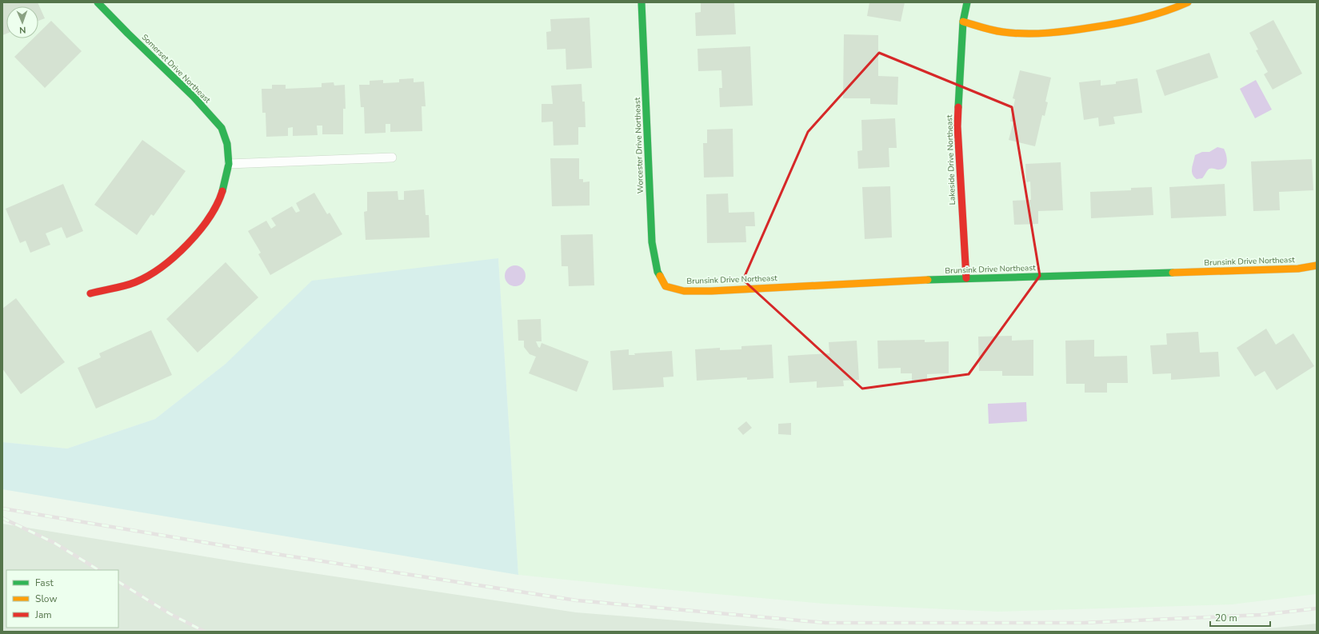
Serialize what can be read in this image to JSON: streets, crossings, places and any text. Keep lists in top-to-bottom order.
{
  "streets": {
    "street": [
      "Somerset Drive Northeast",
      "Worcester Drive Northeast",
      "Lakeside Drive Northeast",
      "Brunsink Drive Northeast"
    ]
  },
  "crossings": [
    ["Worcester Drive Northeast", "Brunsink Drive Northeast"],
    ["Lakeside Drive Northeast", "Brunsink Drive Northeast"]
  ],
  "legend": ["Fast", "Slow", "Jam"],
  "scale_bar": "20 m",
  "north": "bottom"
}
